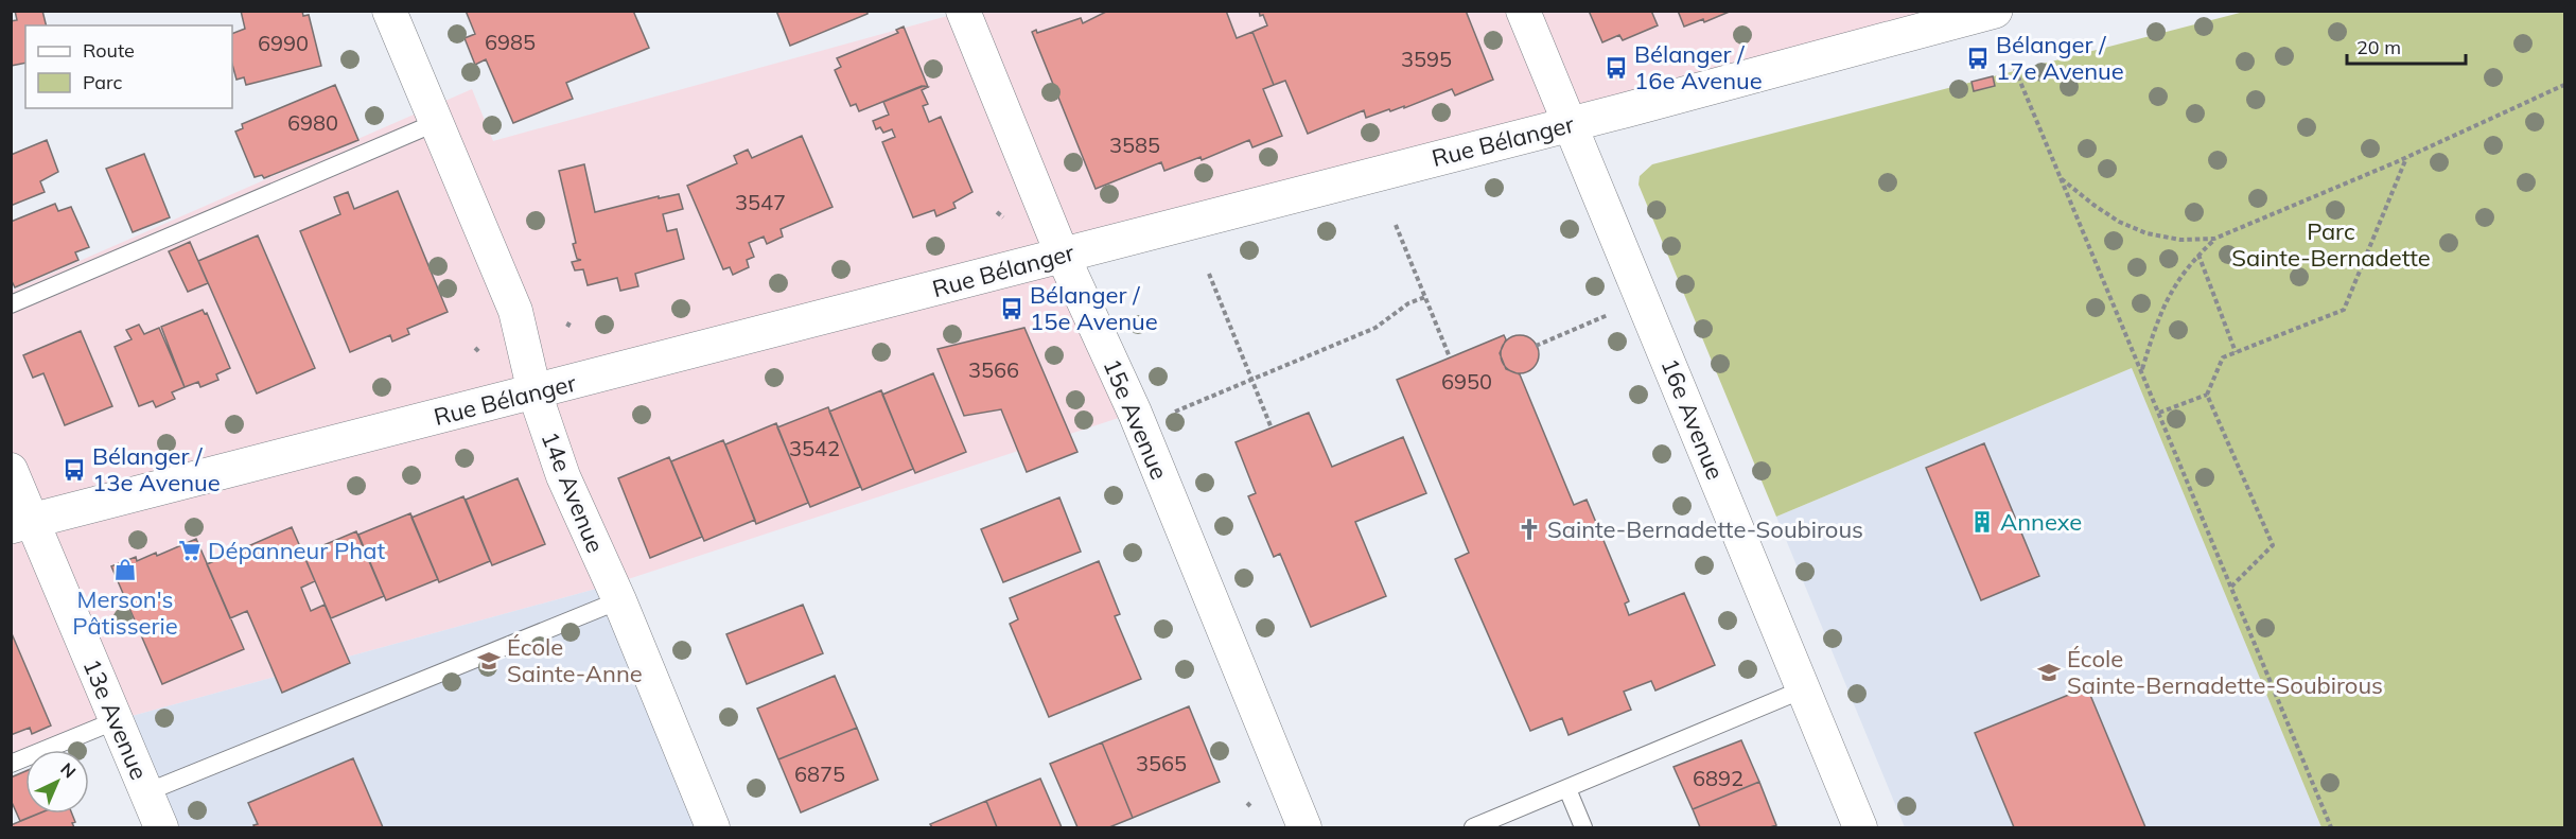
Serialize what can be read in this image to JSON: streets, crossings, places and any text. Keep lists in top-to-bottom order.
{
  "streets": {
    "street": [
      "Rue Bélanger",
      "15e Avenue",
      "16e Avenue",
      "14e Avenue",
      "13e Avenue"
    ]
  },
  "crossings": [
    ["Rue Bélanger", "15e Avenue"],
    ["Rue Bélanger", "16e Avenue"],
    ["Rue Bélanger", "14e Avenue"],
    ["Rue Bélanger", "13e Avenue"]
  ],
  "parks": ["Parc Sainte-Bernadette"],
  "places": {
    "bus stop": [
      "Bélanger / 17e Avenue",
      "Bélanger / 16e Avenue",
      "Bélanger / 15e Avenue",
      "Bélanger / 13e Avenue"
    ],
    "building": ["Annexe"],
    "church": ["Sainte-Bernadette-Soubirous"],
    "supermarket": ["Dépanneur Phat"],
    "shop": ["Merson's Pâtisserie"],
    "school or university": ["École Sainte-Anne", "École Sainte-Bernadette-Soubirous"]
  },
  "house_numbers": [
    "6985",
    "6990",
    "3595",
    "6980",
    "3585",
    "3547",
    "3566",
    "6950",
    "3542",
    "3565",
    "6875",
    "6892"
  ],
  "legend": ["Route", "Parc"],
  "scale_bar": "20 m",
  "north": "top right"
}
